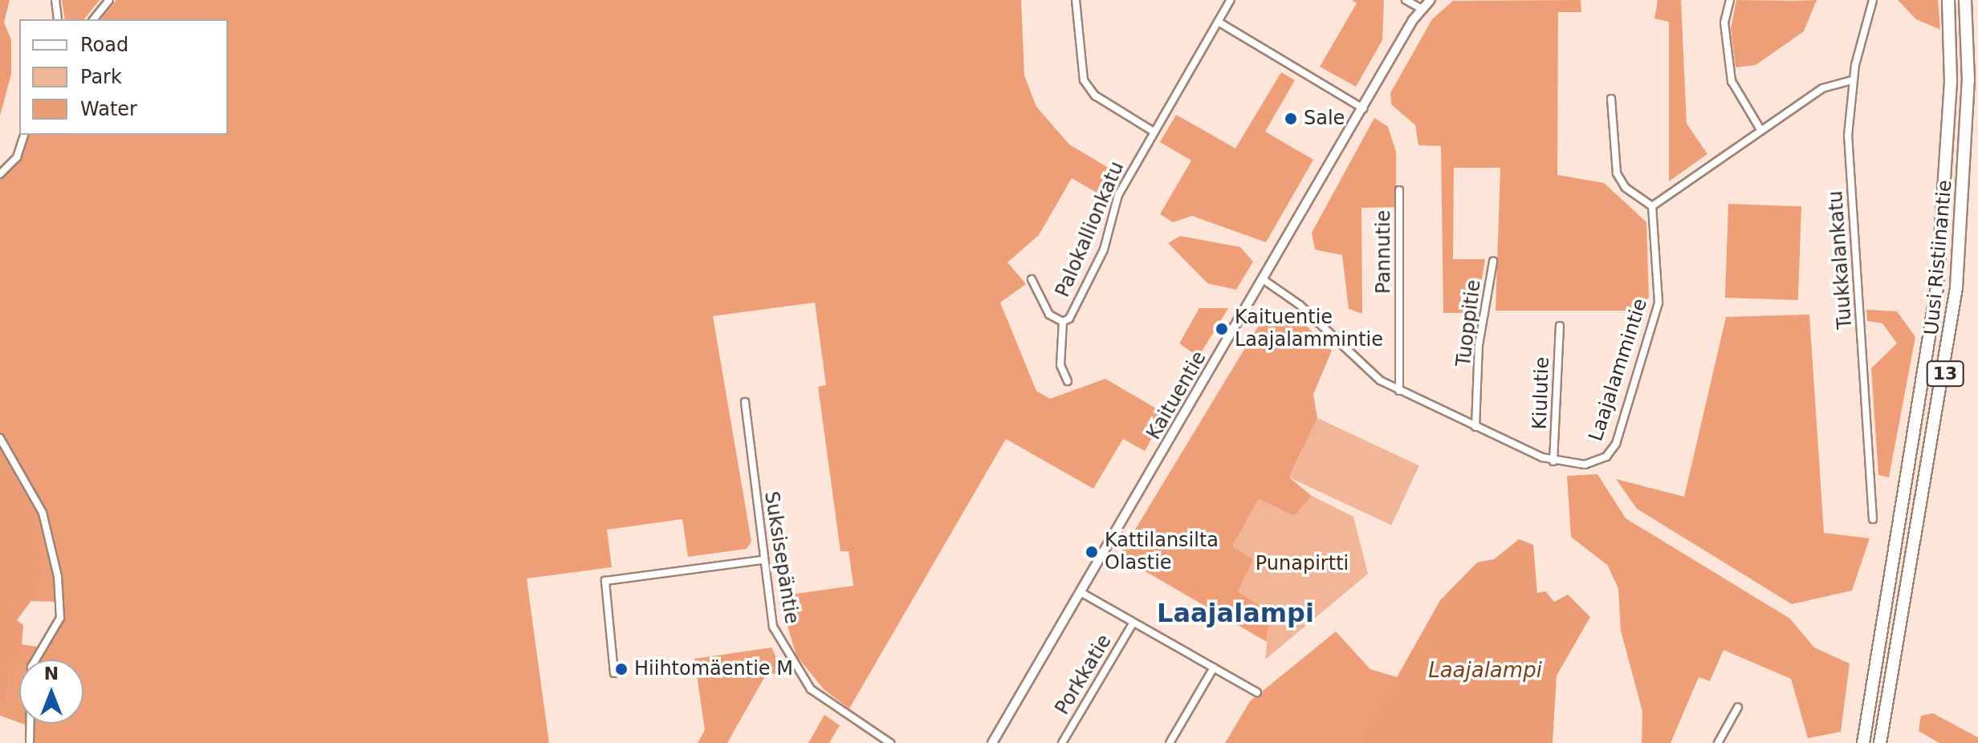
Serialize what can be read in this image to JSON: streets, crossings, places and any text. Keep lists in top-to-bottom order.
{
  "streets": {
    "highway": ["Uusi Ristiinantie", "13"],
    "street": [
      "Palokallionkatu",
      "Pannutie",
      "Tuukkalankatu",
      "Tuoppitie",
      "Laajalammintie",
      "Kiulutie",
      "Kaituentie",
      "Suksisepäntie",
      "Porkkatie"
    ]
  },
  "crossings": [
    ["Pannutie", "Laajalammintie"],
    ["Tuoppitie", "Laajalammintie"],
    ["Laajalammintie", "Kiulutie"],
    ["Laajalammintie", "Kaituentie"]
  ],
  "districts": ["Laajalampi"],
  "water": ["Laajalampi"],
  "parks": ["Punapirtti"],
  "places": [
    "Sale",
    "Kaituentie Laajalammintie",
    "Kattilansilta Olastie",
    "Hiihtomäentie M"
  ],
  "legend": ["Road", "Park", "Water"],
  "north": "top"
}
